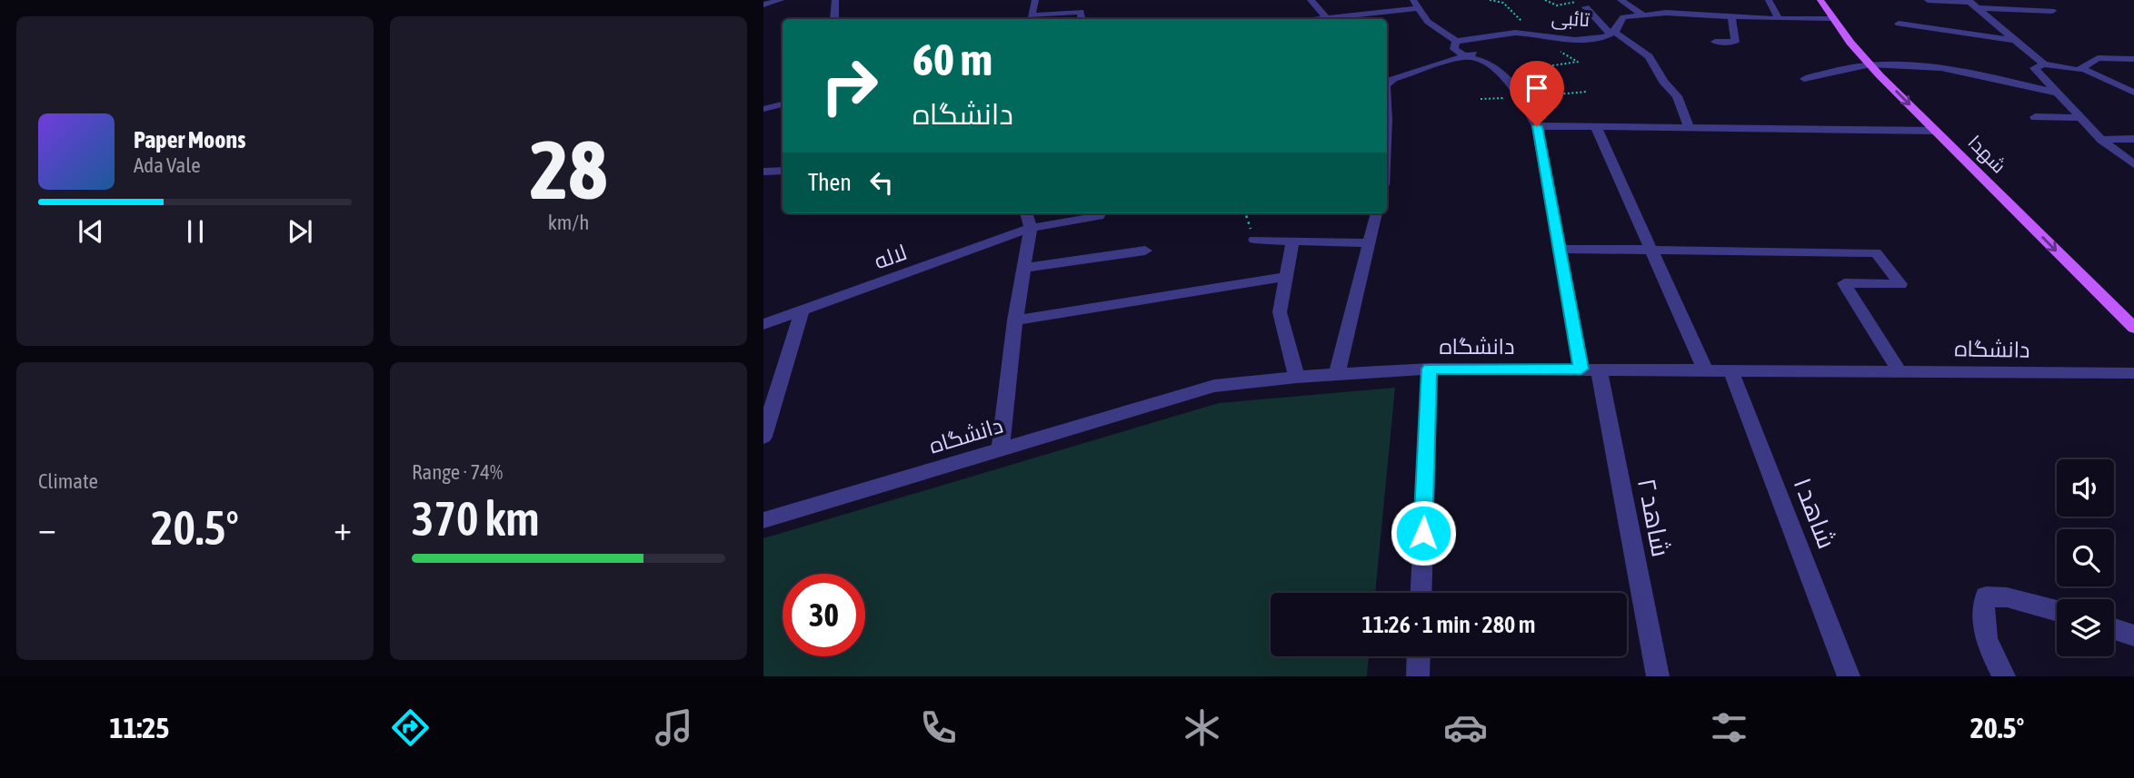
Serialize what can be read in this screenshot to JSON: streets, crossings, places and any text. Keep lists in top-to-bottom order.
{
  "streets": {
    "main road": ["شهدا"],
    "street": [
      "تائبی",
      "لاله",
      "دانشگاه",
      "شاهد ۱",
      "شاهد ۲"
    ]
  },
  "crossings": [
    ["تائبی", "شهدا"],
    ["دانشگاه", "شاهد ۱"],
    ["دانشگاه", "شاهد ۲"]
  ],
  "one_way": ["شهدا"],
  "page": {
    "tile": [
      ["28", "km/h"],
      "Climate",
      ["Range · 74%", "370 km"]
    ],
    "turn": ["60 m", "دانشگاه"],
    "song": ["Paper Moons", "Ada Vale"],
    "then": "Then",
    "heat": ["−", "20.5°", "+"],
    "limit": "30",
    "trip": "11:26 · 1 min · 280 m",
    "tabs": ["11:25", "20.5°"]
  }
}
